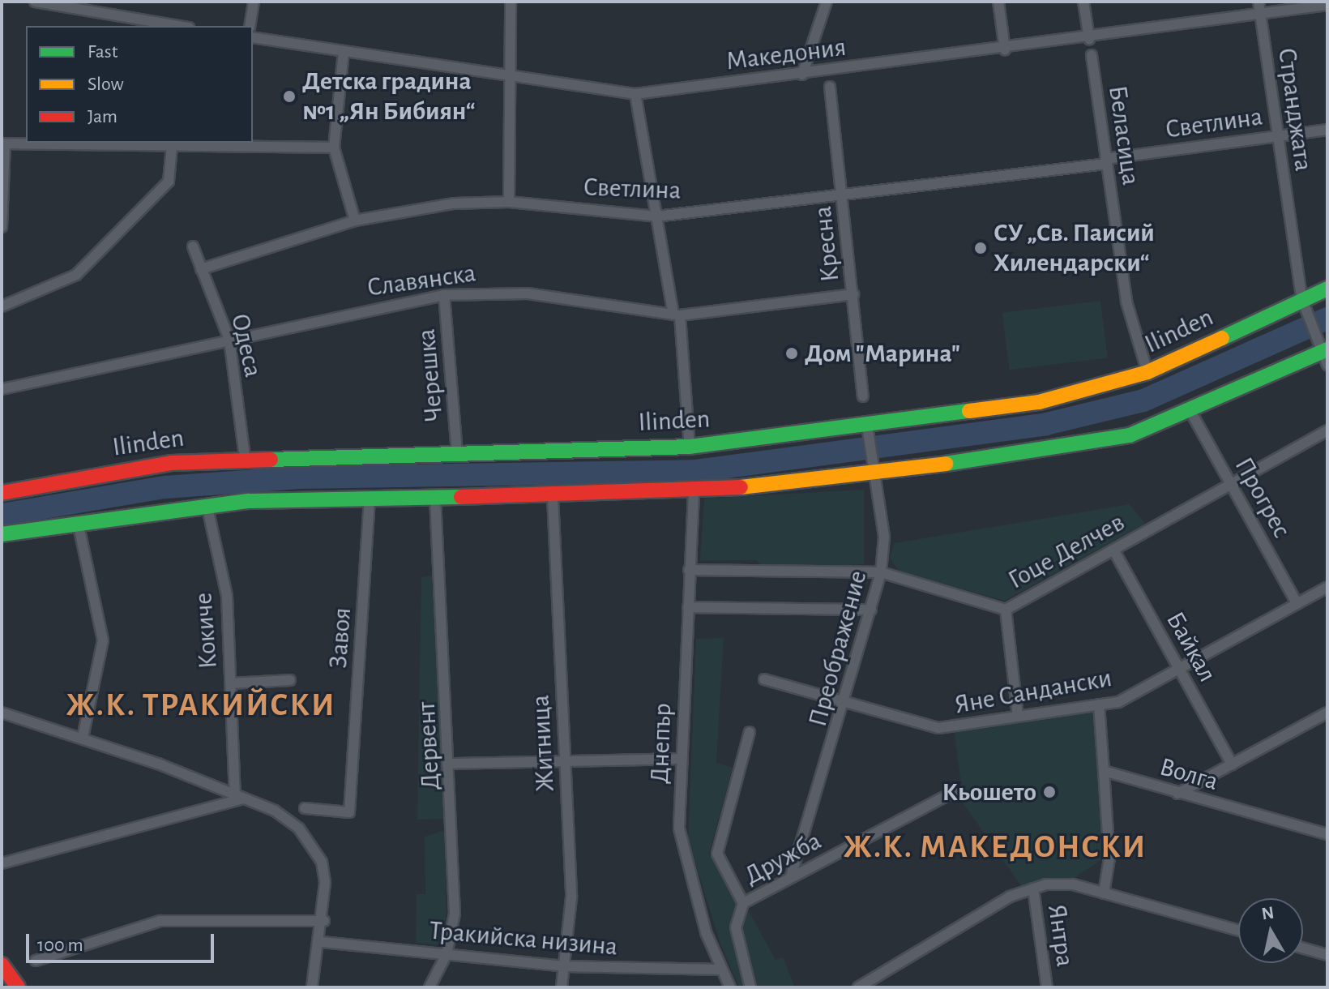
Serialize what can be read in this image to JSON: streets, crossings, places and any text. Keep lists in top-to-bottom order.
{
  "streets": {
    "main road": ["Ilinden"],
    "street": [
      "Македония",
      "Странджата",
      "Светлина",
      "Беласица",
      "Кресна",
      "Славянска",
      "Одеса",
      "Черешка",
      "Прогрес",
      "Гоце Делчев",
      "Кокиче",
      "Завоя",
      "Байкал",
      "Преображение",
      "Яне Сандански",
      "Житница",
      "Днепър",
      "Дервент",
      "Волга",
      "Дружба",
      "Янтра",
      "Тракийска низина"
    ]
  },
  "crossings": [
    ["Македония", "Странджата"],
    ["Странджата", "Светлина"],
    ["Странджата", "Ilinden"],
    ["Светлина", "Беласица"],
    ["Светлина", "Кресна"],
    ["Светлина", "Одеса"],
    ["Беласица", "Ilinden"],
    ["Кресна", "Славянска"],
    ["Славянска", "Одеса"],
    ["Славянска", "Черешка"],
    ["Ilinden", "Одеса"],
    ["Ilinden", "Черешка"],
    ["Ilinden", "Преображение"],
    ["Прогрес", "Гоце Делчев"],
    ["Прогрес", "Яне Сандански"],
    ["Гоце Делчев", "Байкал"],
    ["Гоце Делчев", "Преображение"],
    ["Гоце Делчев", "Днепър"],
    ["Байкал", "Яне Сандански"],
    ["Преображение", "Яне Сандански"],
    ["Преображение", "Дружба"],
    ["Житница", "Тракийска низина"],
    ["Днепър", "Тракийска низина"],
    ["Дервент", "Тракийска низина"]
  ],
  "districts": ["Ж.К. ТРАКИЙСКИ", "Ж.К. МАКЕДОНСКИ"],
  "places": [
    "Детска градина №1 „Ян Бибиян“",
    "СУ „Св. Паисий Хилендарски“",
    "Дом \"Марина\"",
    "Кьошето"
  ],
  "legend": ["Fast", "Slow", "Jam"],
  "scale_bar": "100 m",
  "north": "top"
}
